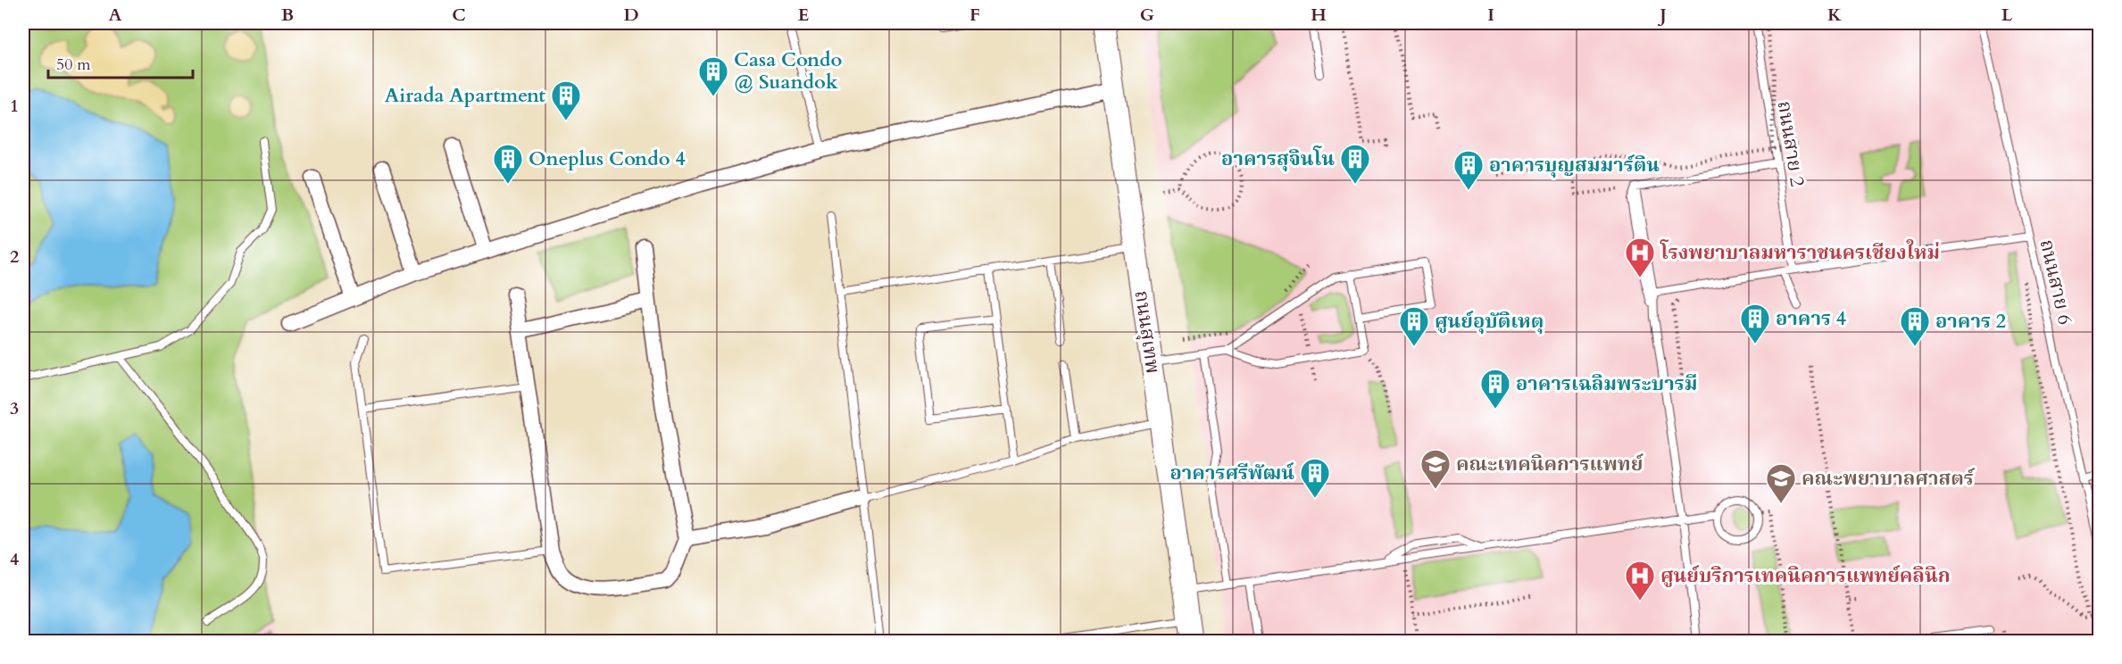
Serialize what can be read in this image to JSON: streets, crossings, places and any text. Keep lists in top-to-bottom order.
{
  "streets": {
    "main road": ["ถนนสุเทพ"],
    "lane": ["ถนนสาย 2", "ถนนสาย 6"]
  },
  "places": {
    "building": [
      "Casa Condo @ Suandok",
      "Airada Apartment",
      "Oneplus Condo 4",
      "อาคารสุจินโน",
      "อาคารบุญสมมาร์ติน",
      "อาคาร 4",
      "ศูนย์อุบัติเหตุ",
      "อาคาร 2",
      "อาคารเฉลิมพระบารมี",
      "อาคารศรีพัฒน์"
    ],
    "hospital": ["โรงพยาบาลมหาราชนครเชียงใหม่", "ศูนย์บริการเทคนิคการแพทย์คลินิก"],
    "school or university": ["คณะเทคนิคการแพทย์", "คณะพยาบาลศาสตร์"]
  },
  "scale_bar": "50 m",
  "grid": {
    "columns": [
      "A",
      "B",
      "C",
      "D",
      "E",
      "F",
      "G",
      "H",
      "I",
      "J",
      "K",
      "L"
    ],
    "rows": [
      "1",
      "2",
      "3",
      "4"
    ]
  }
}
